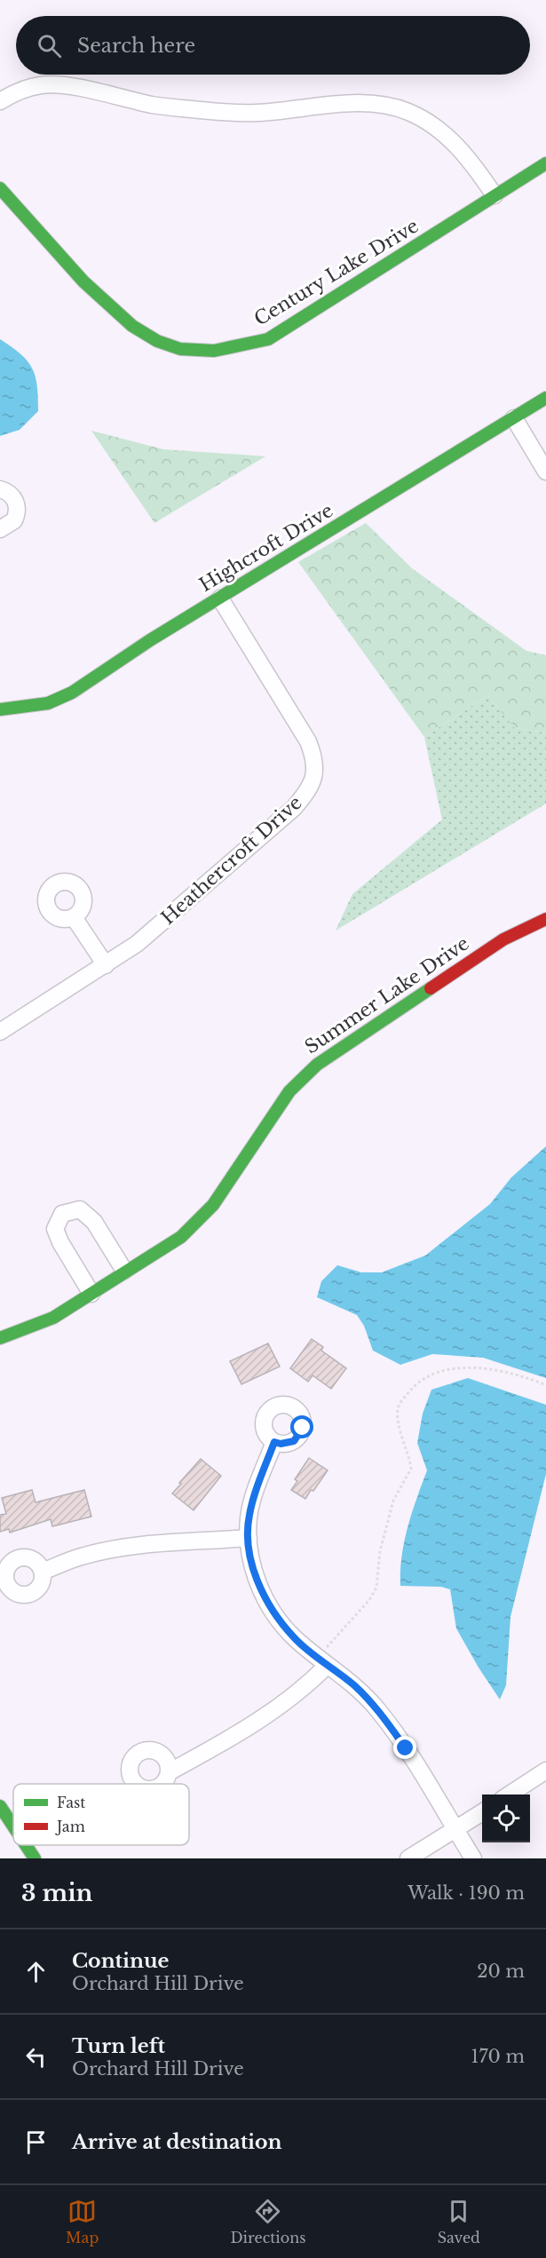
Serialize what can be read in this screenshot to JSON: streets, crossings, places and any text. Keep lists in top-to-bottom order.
{
  "streets": {
    "street": [
      "Century Lake Drive",
      "Highcroft Drive",
      "Heathercroft Drive",
      "Summer Lake Drive"
    ]
  },
  "crossings": [
    ["Highcroft Drive", "Heathercroft Drive"]
  ],
  "legend": ["Fast", "Jam"],
  "page": {
    "search": "Search here",
    "heading": ["3 min", "Walk · 190 m"],
    "list": [
      ["Continue", "Orchard Hill Drive", "20 m"],
      ["Turn left", "Orchard Hill Drive", "170 m"],
      "Arrive at destination"
    ],
    "nav": ["Map", "Directions", "Saved"]
  }
}
